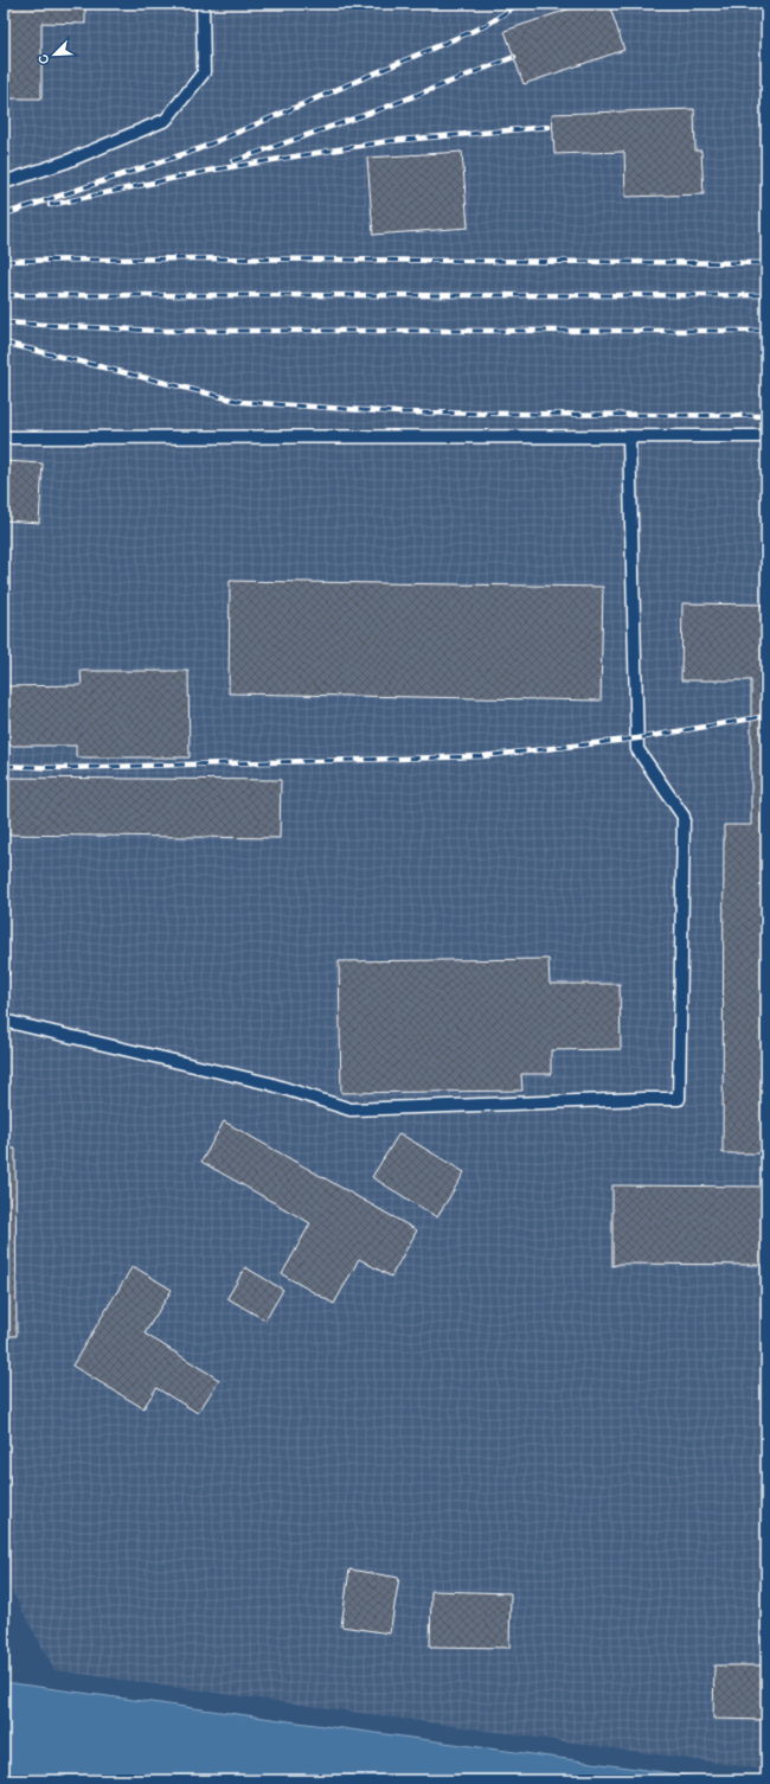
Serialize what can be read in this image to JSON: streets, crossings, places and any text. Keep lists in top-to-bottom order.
{
  "north": "bottom left"
}
